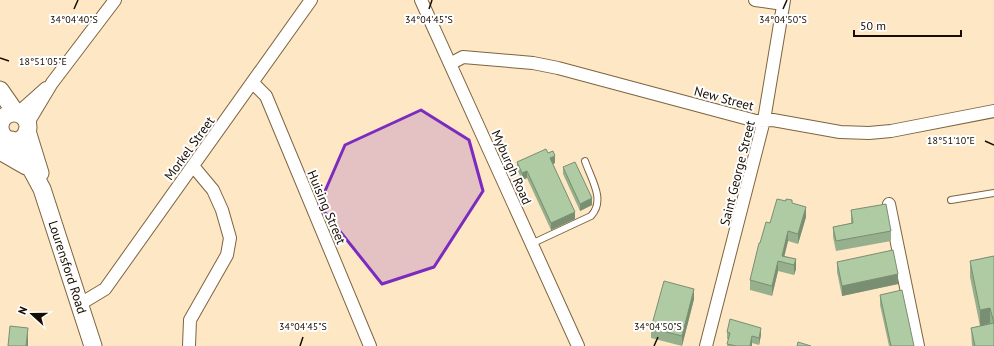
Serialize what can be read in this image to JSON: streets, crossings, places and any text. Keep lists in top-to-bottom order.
{
  "streets": {
    "street": [
      "New Street",
      "Morkel Street",
      "Myburgh Road",
      "Saint George Street",
      "Huising Street",
      "Lourensford Road"
    ]
  },
  "crossings": [
    ["New Street", "Myburgh Road"],
    ["New Street", "Saint George Street"],
    ["Morkel Street", "Huising Street"],
    ["Morkel Street", "Lourensford Road"]
  ],
  "scale_bar": "50 m",
  "north": "left",
  "coordinates": [
    "34°04'40\"S",
    "34°04'45\"S",
    "34°04'50\"S",
    "18°51'05\"E",
    "18°51'10\"E"
  ]
}
